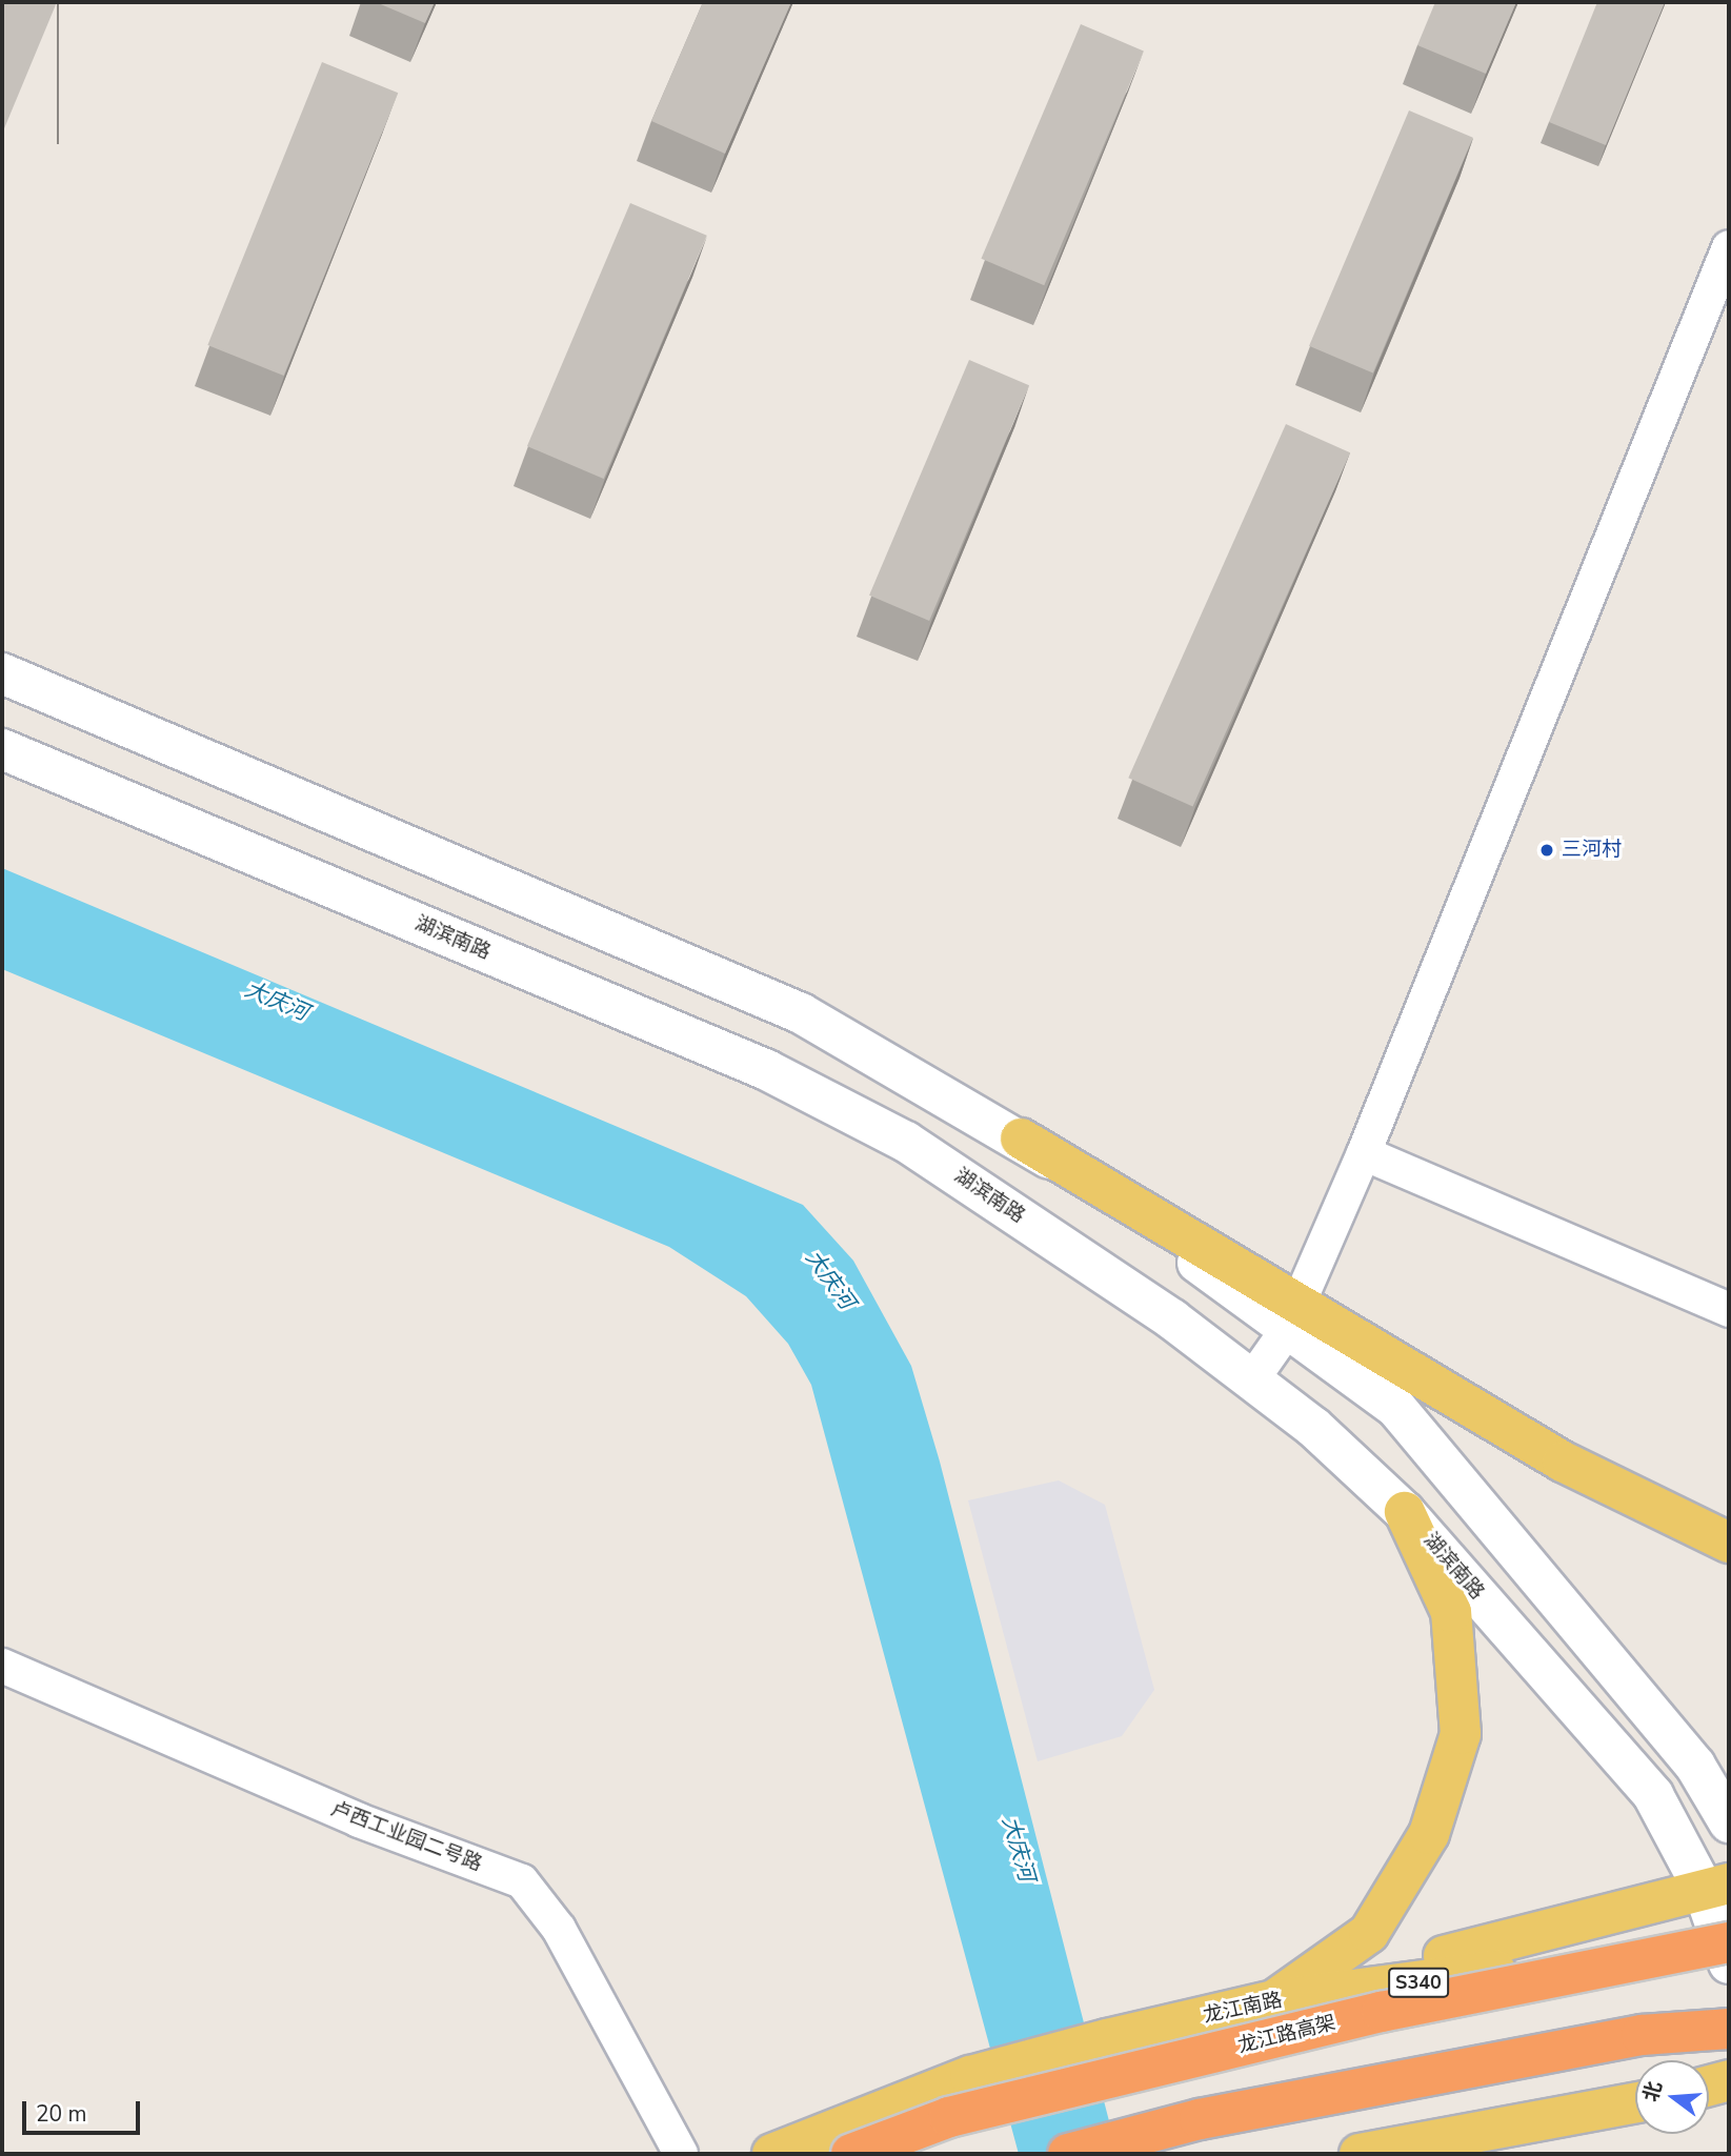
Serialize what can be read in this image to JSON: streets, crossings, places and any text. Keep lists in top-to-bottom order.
{
  "streets": {
    "highway": ["龙江路高架"],
    "main road": ["湖滨南路", "S340", "龙江南路"],
    "street": ["卢西工业园二号路"]
  },
  "crossings": [
    ["湖滨南路", "龙江南路"],
    ["湖滨南路", "龙江路高架"],
    ["龙江南路", "龙江路高架"]
  ],
  "water": ["大庆河"],
  "places": ["三河村"],
  "scale_bar": "20 m",
  "north": "left"
}
